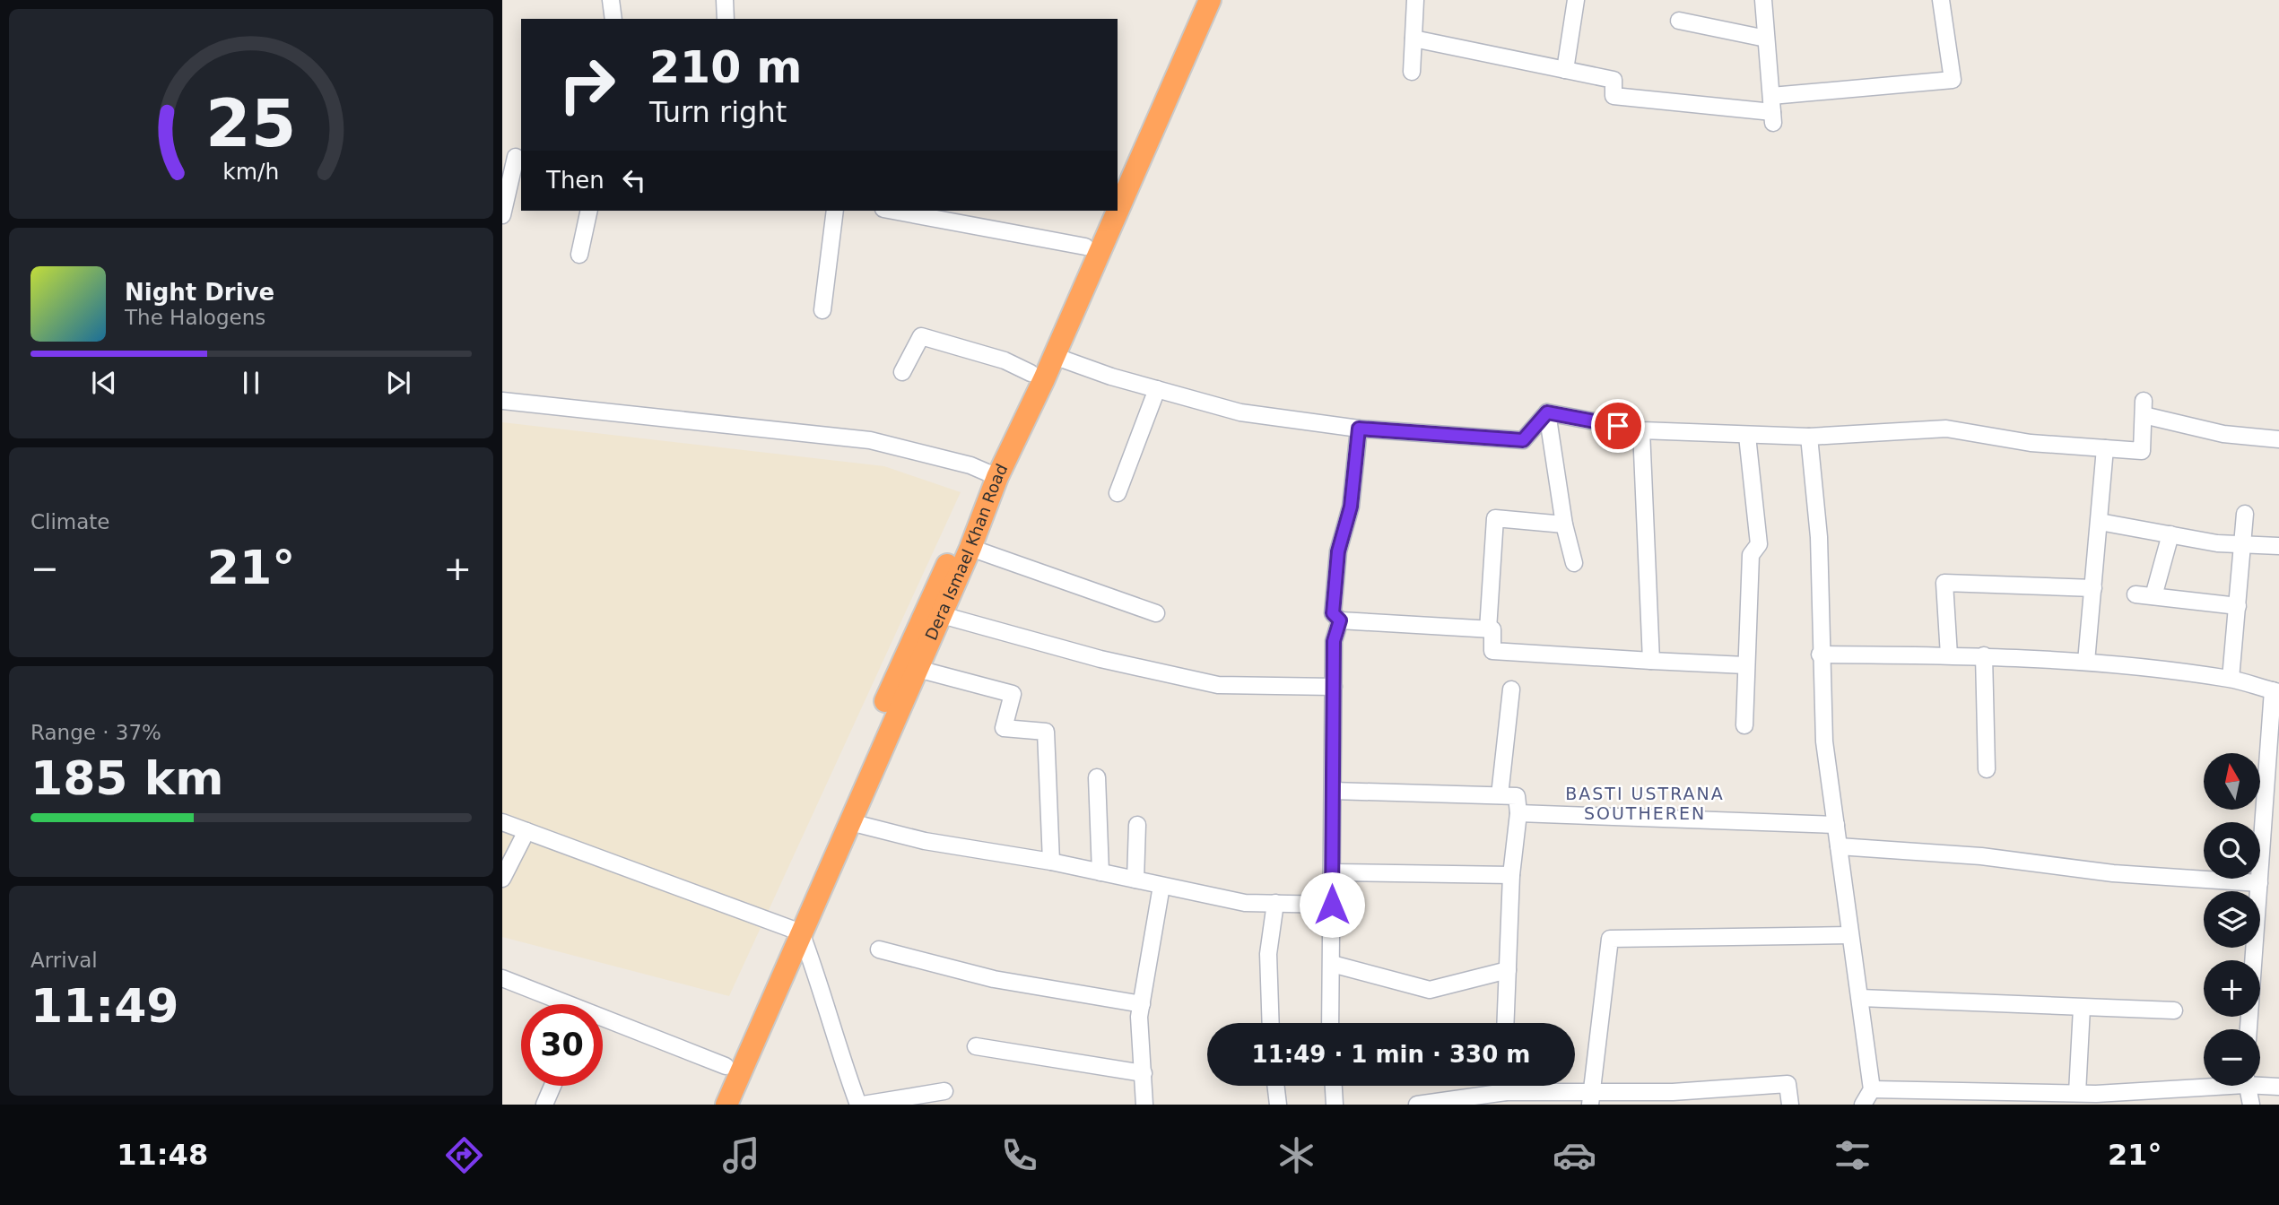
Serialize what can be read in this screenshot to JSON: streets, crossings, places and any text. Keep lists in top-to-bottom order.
{
  "streets": {
    "highway": ["Dera Ismael Khan Road"]
  },
  "districts": ["BASTI USTRANA SOUTHEREN"],
  "north": "top",
  "page": {
    "turn": ["210 m", "Turn right"],
    "then": "Then",
    "song": ["Night Drive", "The Halogens"],
    "tile": [
      "Climate",
      ["Range · 37%", "185 km"],
      ["Arrival", "11:49"]
    ],
    "heat": ["−", "21°", "+"],
    "map_buttons": ["+", "−"],
    "limit": "30",
    "trip": "11:49 · 1 min · 330 m",
    "tabs": ["11:48", "21°"],
    "gauge": ["25", "km/h"]
  }
}
